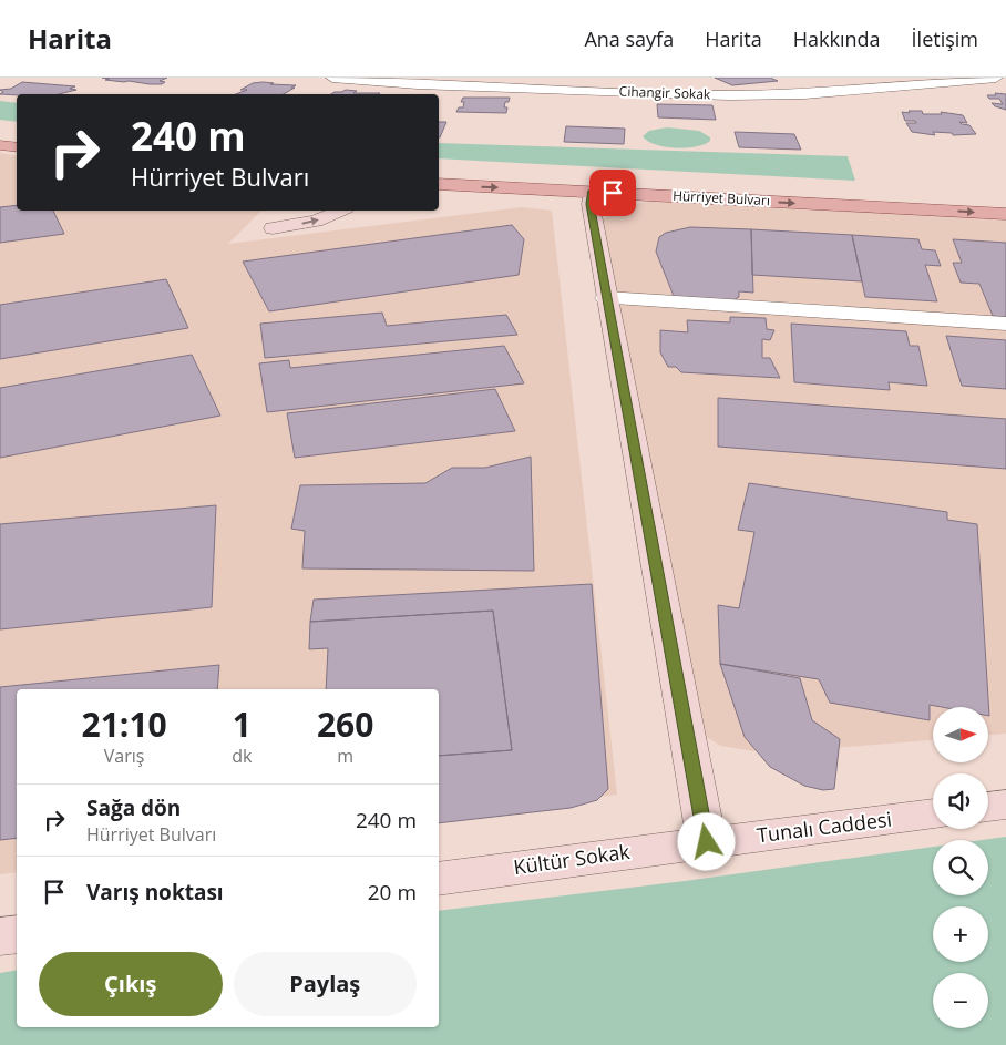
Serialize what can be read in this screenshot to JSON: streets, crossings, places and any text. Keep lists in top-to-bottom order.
{
  "streets": {
    "main road": ["Hürriyet Bulvarı"],
    "street": ["Cihangir Sokak", "Tunalı Caddesi", "Kültür Sokak"]
  },
  "crossings": [
    ["Tunalı Caddesi", "Kültür Sokak"]
  ],
  "one_way": ["Hürriyet Bulvarı"],
  "north": "right",
  "page": {
    "header": "Harita",
    "nav": [
      "Ana sayfa",
      "Harita",
      "Hakkında",
      "İletişim"
    ],
    "turn": ["240 m", "Hürriyet Bulvarı"],
    "eta": [
      "21:10",
      "Varış",
      "1",
      "dk",
      "260",
      "m"
    ],
    "map_buttons": ["+", "−"],
    "list": [
      {
        "name": "Sağa dön",
        "note": "Hürriyet Bulvarı",
        "value": "240 m"
      },
      {
        "name": "Varış noktası",
        "value": "20 m"
      }
    ],
    "buttons": ["Çıkış", "Paylaş"]
  }
}
